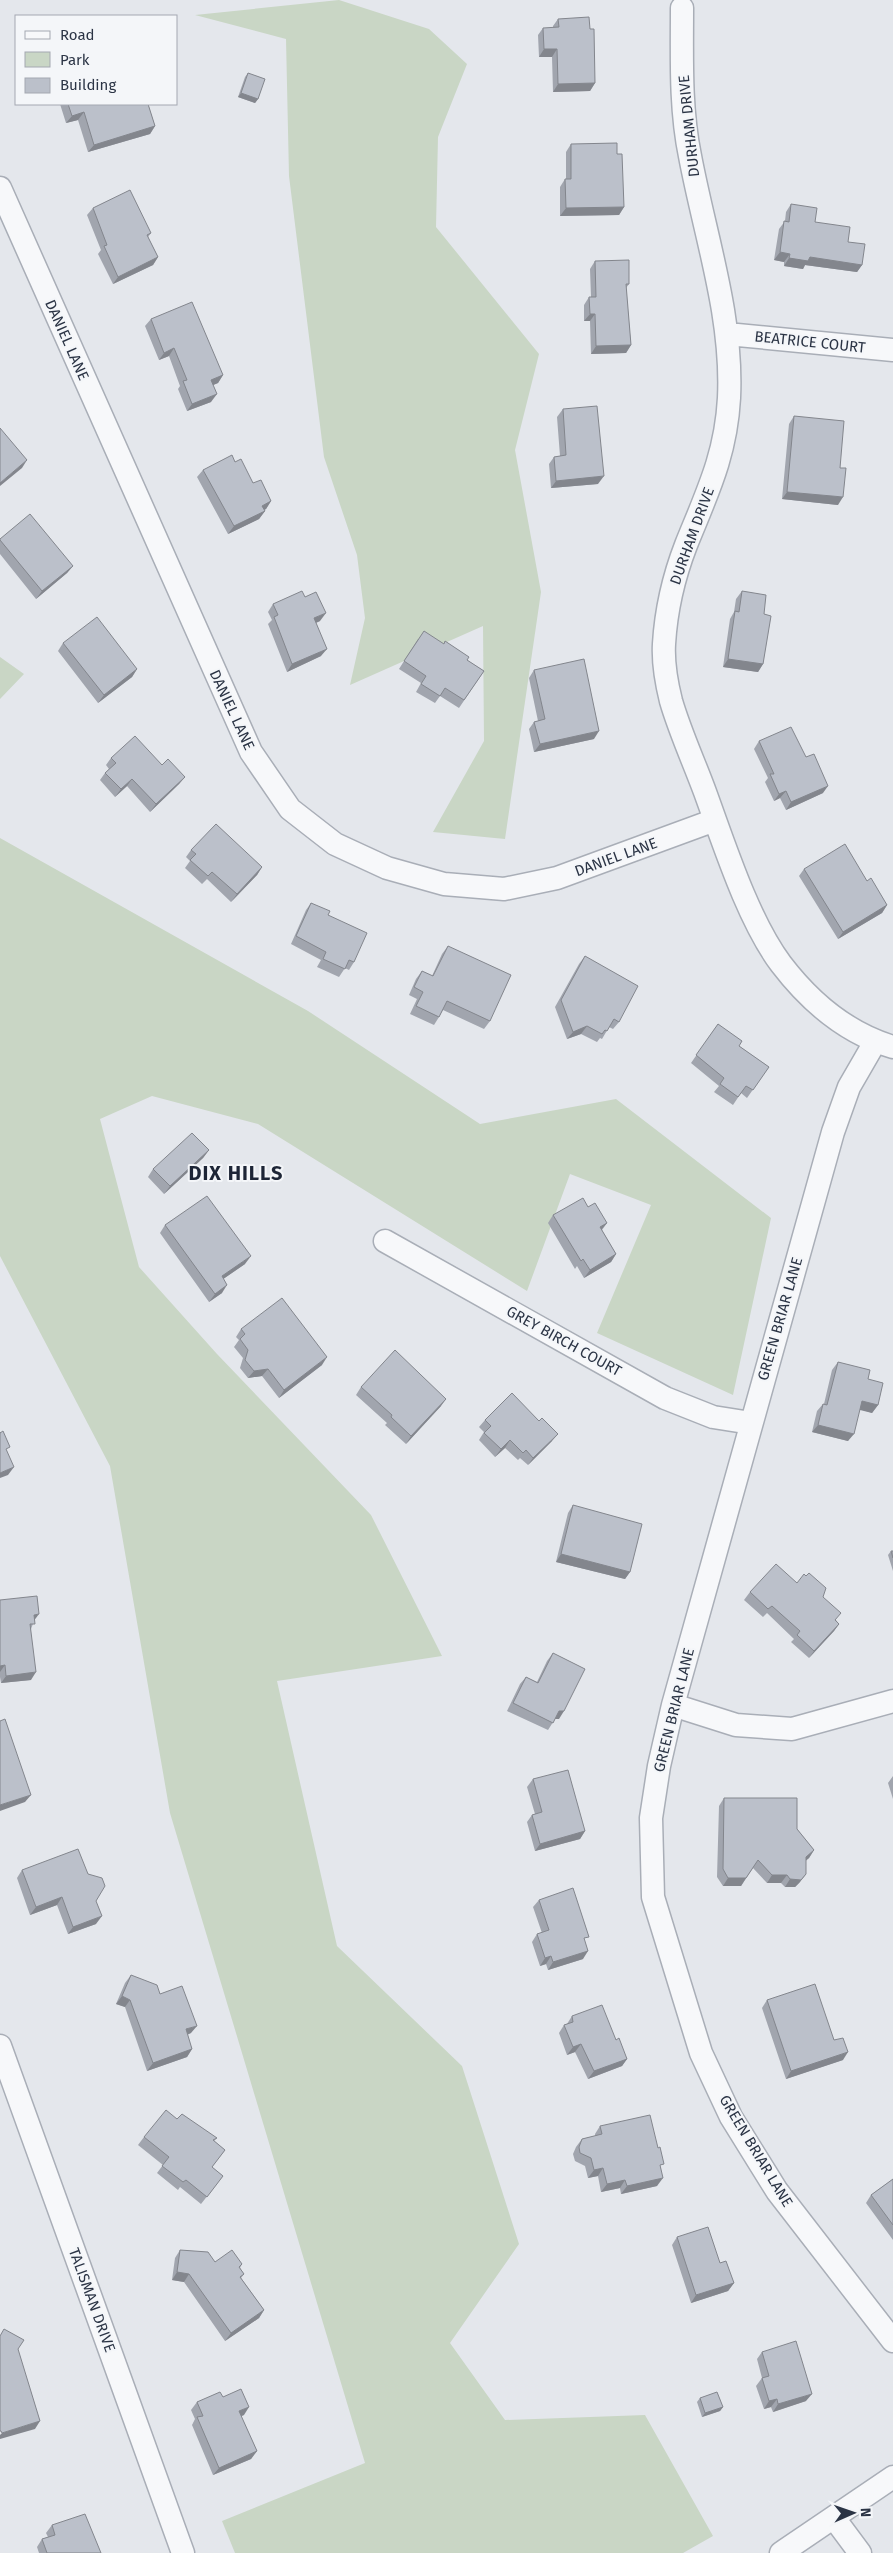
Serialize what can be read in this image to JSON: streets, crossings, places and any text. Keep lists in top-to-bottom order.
{
  "streets": {
    "street": [
      "DURHAM DRIVE",
      "DANIEL LANE",
      "BEATRICE COURT",
      "GREEN BRIAR LANE",
      "GREY BIRCH COURT",
      "TALISMAN DRIVE"
    ]
  },
  "crossings": [
    ["DURHAM DRIVE", "DANIEL LANE"],
    ["DURHAM DRIVE", "BEATRICE COURT"],
    ["DURHAM DRIVE", "GREEN BRIAR LANE"],
    ["GREEN BRIAR LANE", "GREY BIRCH COURT"]
  ],
  "districts": ["DIX HILLS"],
  "legend": ["Road", "Park", "Building"],
  "north": "right"
}
